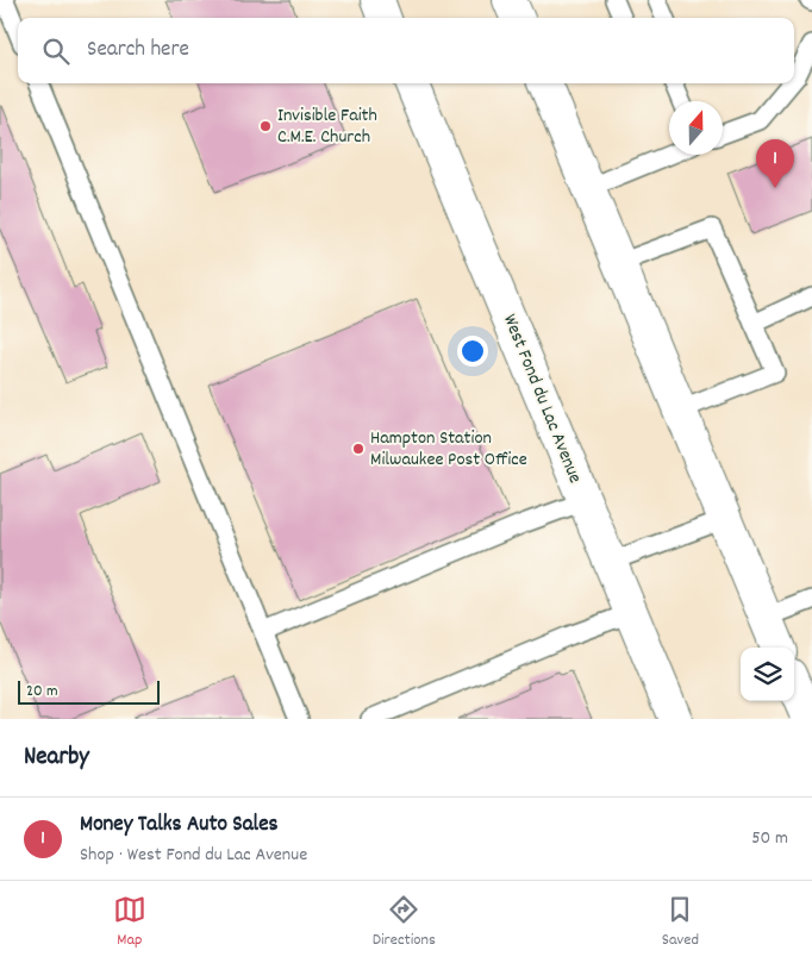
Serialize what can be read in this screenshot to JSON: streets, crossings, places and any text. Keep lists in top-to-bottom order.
{
  "streets": {
    "main road": ["West Fond du Lac Avenue"]
  },
  "places": ["Invisible Faith C.M.E. Church", "Hampton Station Milwaukee Post Office"],
  "scale_bar": "20 m",
  "north": "top",
  "page": {
    "search": "Search here",
    "pins": "1",
    "scale": "20 m",
    "heading": "Nearby",
    "list": [
      {
        "mark": "1",
        "name": "Money Talks Auto Sales",
        "note": "Shop · West Fond du Lac Avenue",
        "value": "50 m"
      }
    ],
    "nav": ["Map", "Directions", "Saved"]
  }
}
